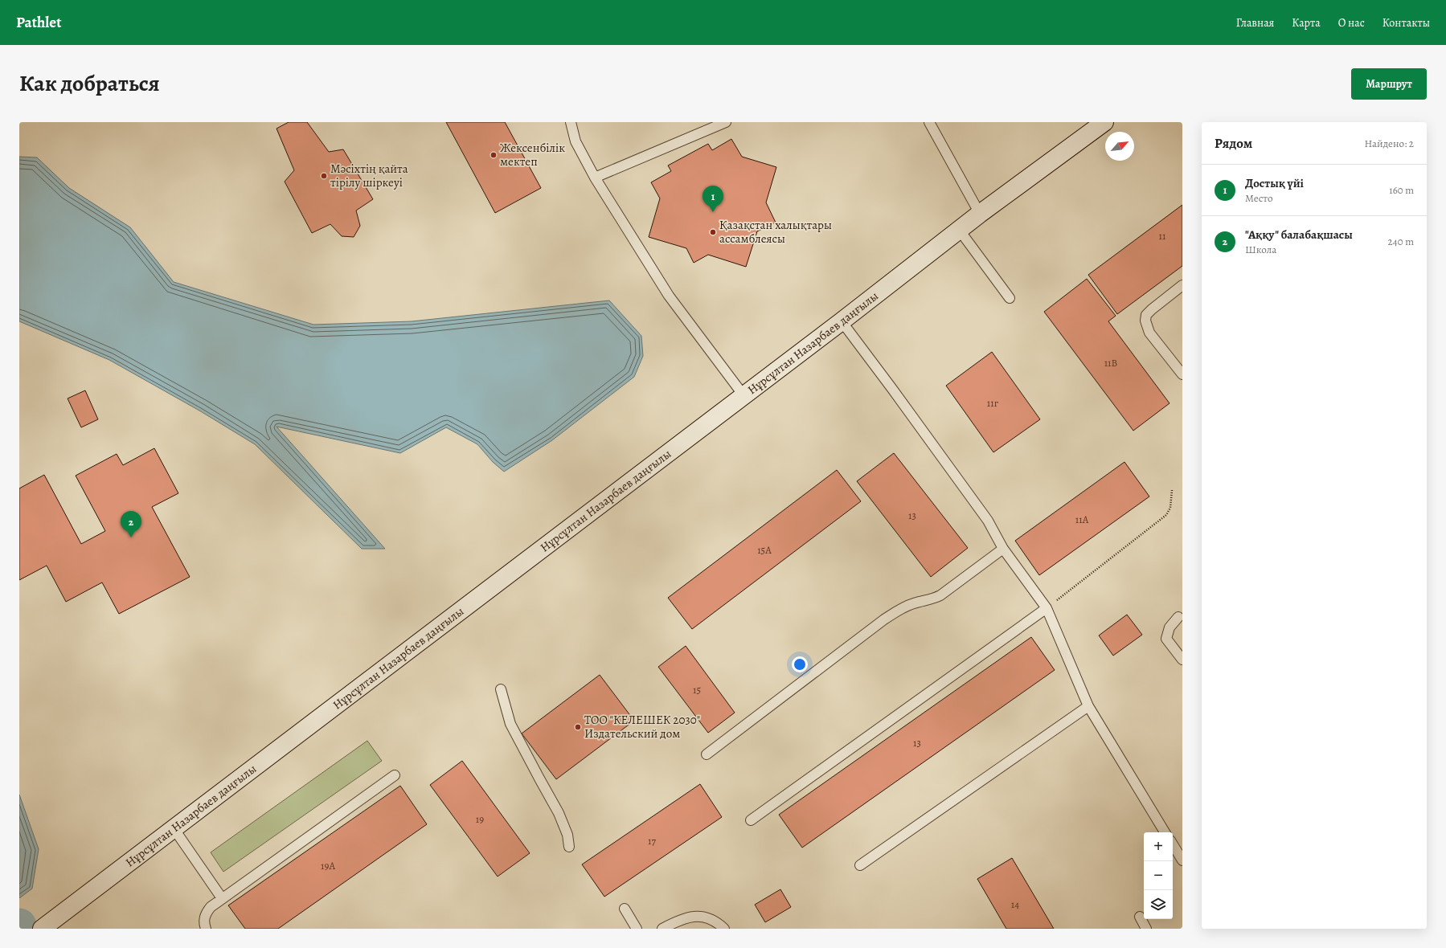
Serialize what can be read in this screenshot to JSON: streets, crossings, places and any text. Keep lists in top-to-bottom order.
{
  "streets": {
    "main road": ["Нұрсұлтан Назарбаев даңғылы"]
  },
  "places": [
    "Жексенбілік мектеп",
    "Мәсіхтің қайта тірілу шіркеуі",
    "Қазақстан халықтары ассамблеясы",
    "ТОО \"КЕЛЕШЕК 2030\" Издательский дом"
  ],
  "house_numbers": [
    "11",
    "11В",
    "11г",
    "13",
    "11А",
    "15А",
    "15",
    "13",
    "19",
    "17",
    "19А",
    "14"
  ],
  "north": "top right",
  "page": {
    "header": "Pathlet",
    "nav": [
      "Главная",
      "Карта",
      "О нас",
      "Контакты"
    ],
    "title": "Как добраться",
    "buttons": "Маршрут",
    "heading": ["Рядом", "Найдено: 2"],
    "list": [
      {
        "mark": "1",
        "name": "Достық үйі",
        "note": "Место",
        "value": "160 m"
      },
      {
        "mark": "2",
        "name": "\"Аққу\" балабақшасы",
        "note": "Школа",
        "value": "240 m"
      }
    ],
    "pins": ["1", "2"],
    "map_buttons": ["+", "−"]
  }
}
